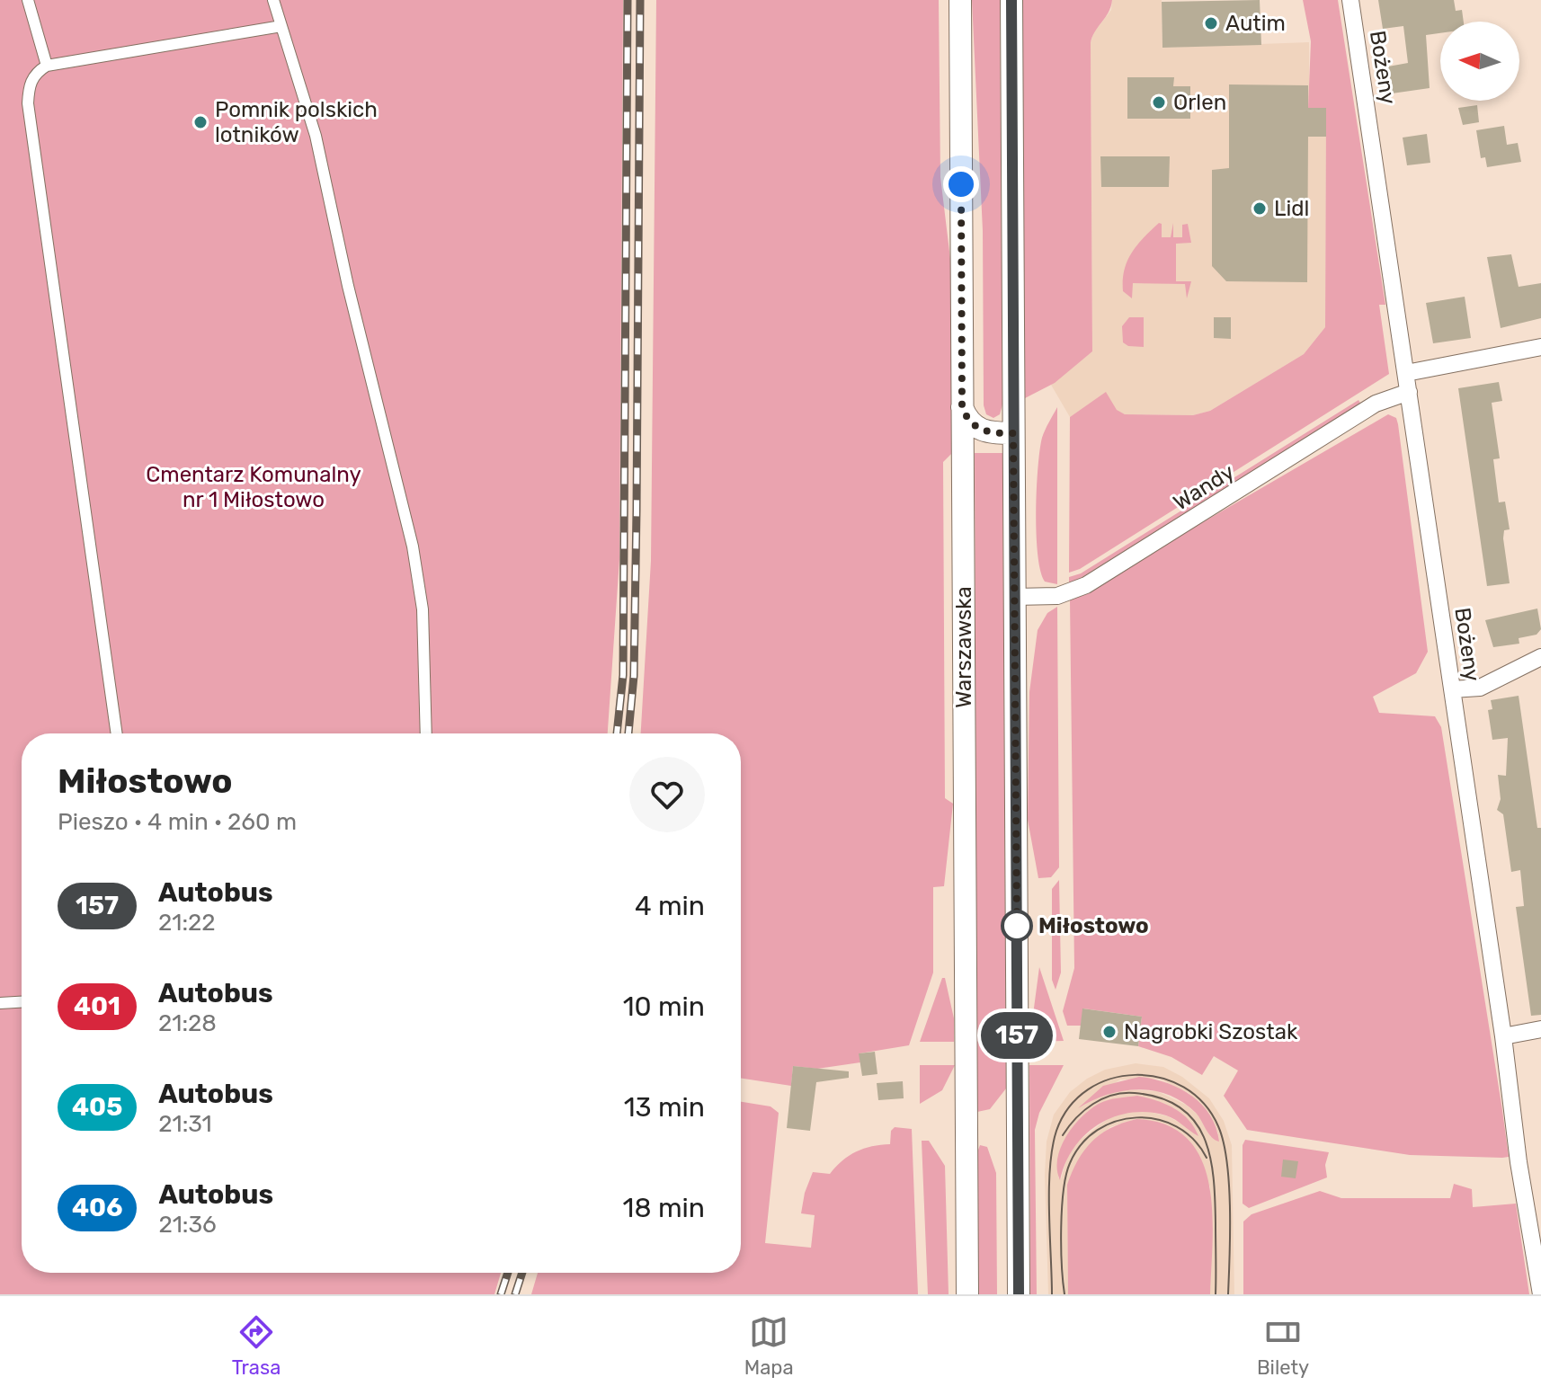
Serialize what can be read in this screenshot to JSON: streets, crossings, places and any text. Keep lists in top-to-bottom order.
{
  "streets": {
    "main road": ["Warszawska"],
    "street": ["Bożeny", "Wandy"]
  },
  "crossings": [
    ["Bożeny", "Wandy"]
  ],
  "parks": ["Cmentarz Komunalny nr 1 Miłostowo"],
  "places": [
    "Autim",
    "Orlen",
    "Pomnik polskich lotników",
    "Lidl",
    "Miłostowo",
    "Nagrobki Szostak"
  ],
  "lines": ["bus line 157"],
  "north": "left",
  "page": {
    "on_map": "157",
    "heading": ["Miłostowo", "Pieszo · 4 min · 260 m"],
    "list": [
      {
        "mark": "157",
        "name": "Autobus",
        "note": "21:22",
        "value": "4 min"
      },
      {
        "mark": "401",
        "name": "Autobus",
        "note": "21:28",
        "value": "10 min"
      },
      {
        "mark": "405",
        "name": "Autobus",
        "note": "21:31",
        "value": "13 min"
      },
      {
        "mark": "406",
        "name": "Autobus",
        "note": "21:36",
        "value": "18 min"
      }
    ],
    "tabs": ["Trasa", "Mapa", "Bilety"]
  }
}
